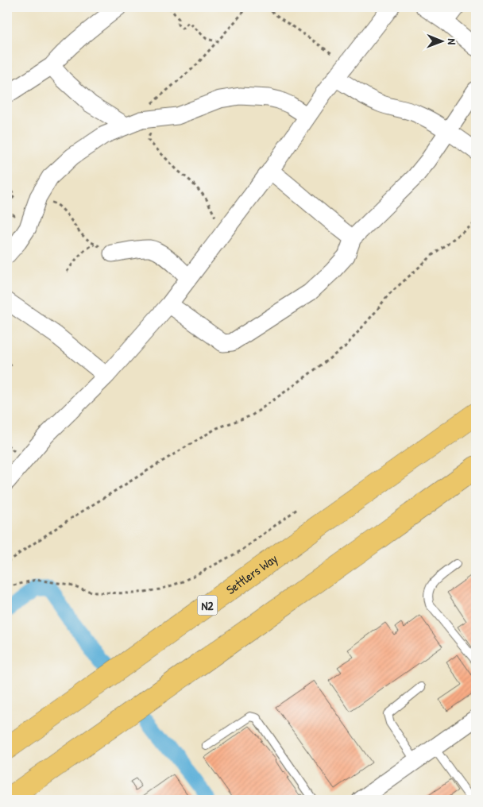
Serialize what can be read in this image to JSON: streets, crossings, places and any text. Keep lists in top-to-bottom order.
{
  "streets": {
    "highway": ["Settlers Way", "N2"]
  },
  "north": "right"
}
